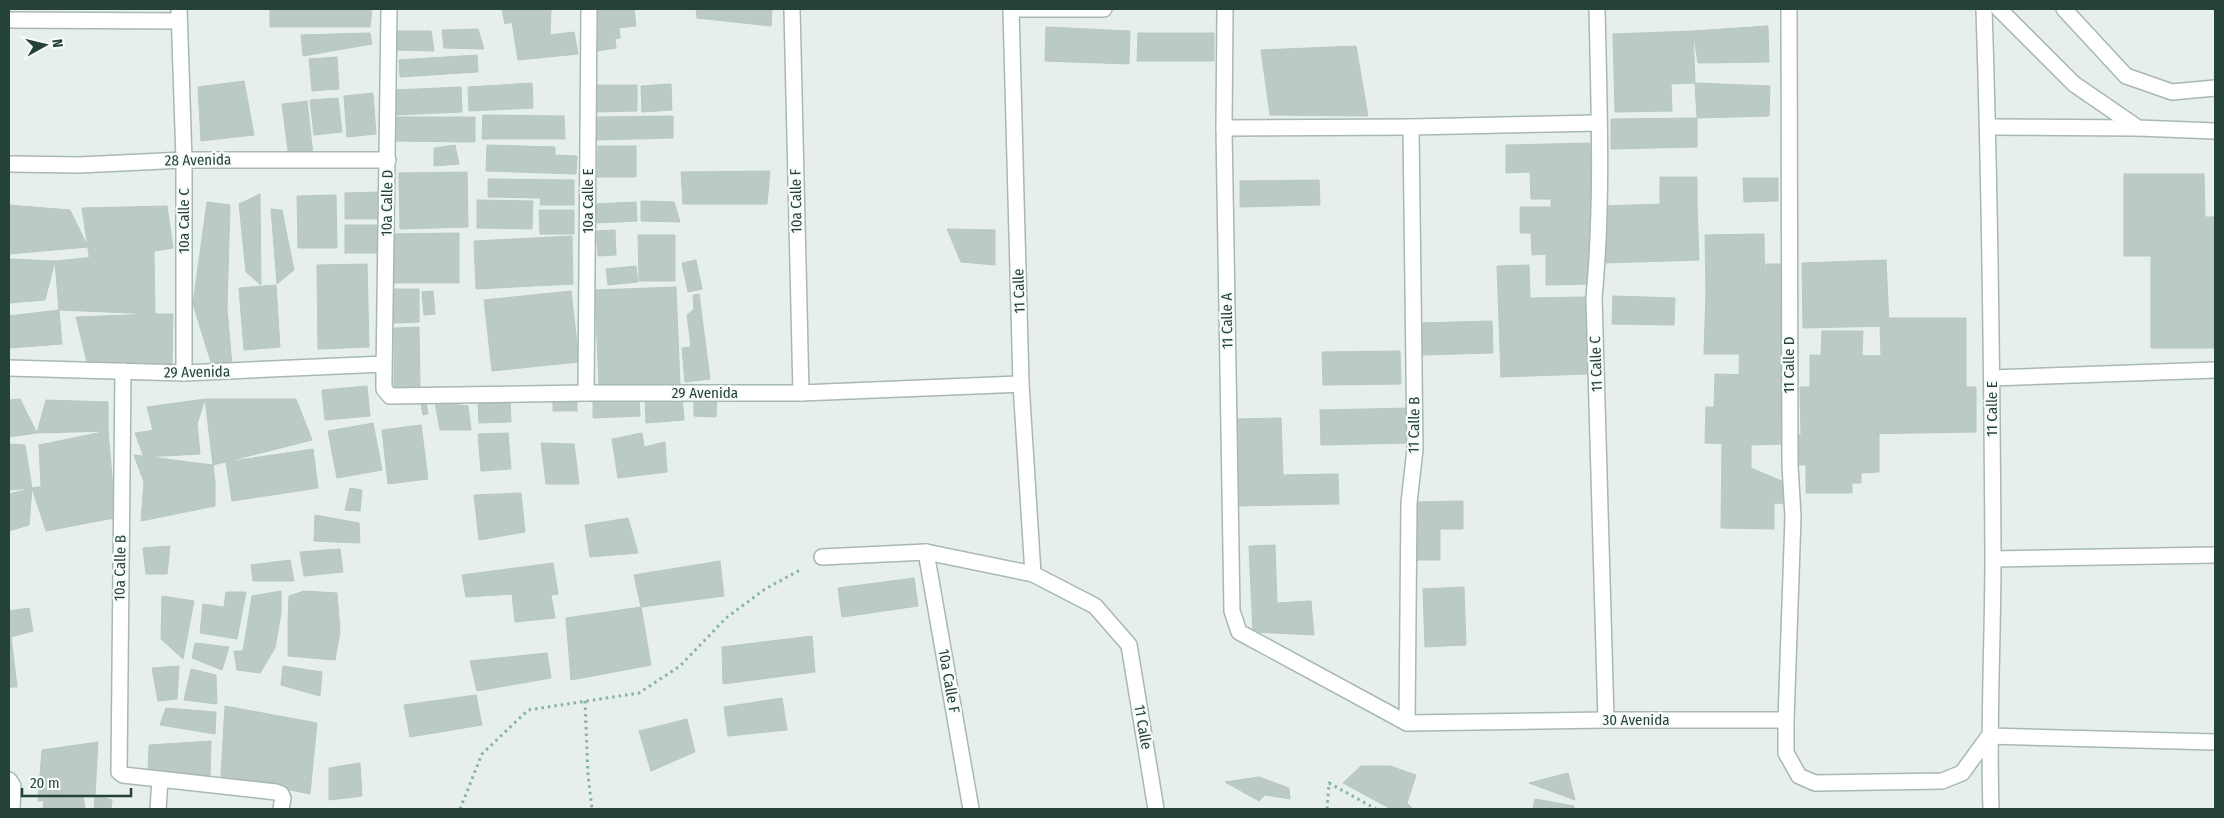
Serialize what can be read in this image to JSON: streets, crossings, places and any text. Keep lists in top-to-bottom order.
{
  "streets": {
    "street": [
      "28 Avenida",
      "10a Calle E",
      "10a Calle F",
      "10a Calle D",
      "10a Calle C",
      "11 Calle",
      "11 Calle A",
      "11 Calle C",
      "11 Calle D",
      "29 Avenida",
      "11 Calle E",
      "11 Calle B",
      "10a Calle B",
      "30 Avenida"
    ]
  },
  "crossings": [
    ["28 Avenida", "10a Calle D"],
    ["28 Avenida", "10a Calle C"],
    ["10a Calle E", "29 Avenida"],
    ["10a Calle F", "29 Avenida"],
    ["10a Calle D", "29 Avenida"],
    ["10a Calle C", "29 Avenida"],
    ["11 Calle", "29 Avenida"],
    ["11 Calle A", "30 Avenida"],
    ["11 Calle C", "30 Avenida"],
    ["11 Calle D", "30 Avenida"],
    ["29 Avenida", "10a Calle B"],
    ["11 Calle B", "30 Avenida"]
  ],
  "scale_bar": "20 m",
  "north": "right"
}
